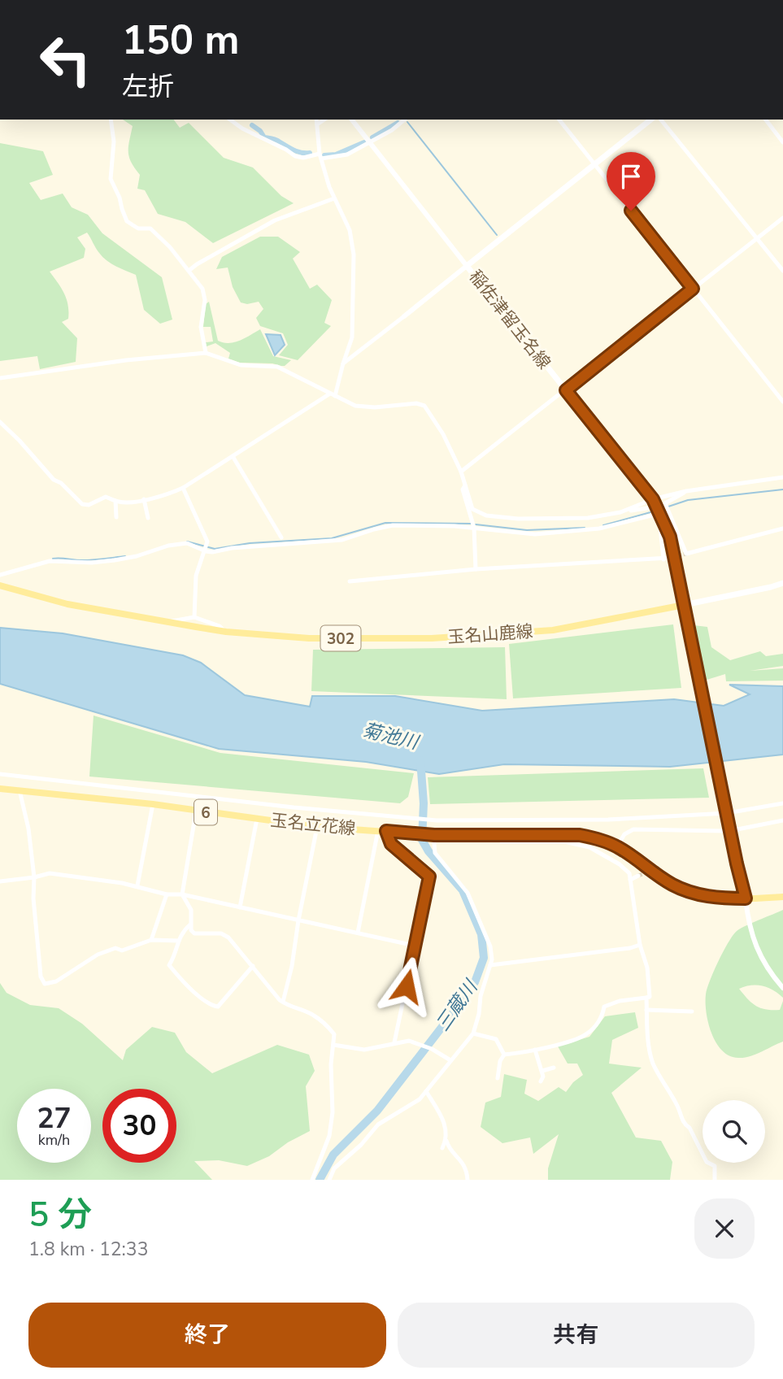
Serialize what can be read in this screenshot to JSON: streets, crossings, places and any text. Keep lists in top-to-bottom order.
{
  "streets": {
    "main road": [
      "稲佐津留玉名線",
      "玉名山鹿線",
      "302",
      "6",
      "玉名立花線"
    ]
  },
  "crossings": [
    ["稲佐津留玉名線", "玉名山鹿線"],
    ["稲佐津留玉名線", "302"],
    ["玉名山鹿線", "302"]
  ],
  "water": ["菊池川", "三蔵川"],
  "page": {
    "turn": ["150 m", "左折"],
    "speed": "27 km/h",
    "limit": "30",
    "heading": ["5 分", "1.8 km · 12:33"],
    "buttons": ["終了", "共有"]
  }
}
